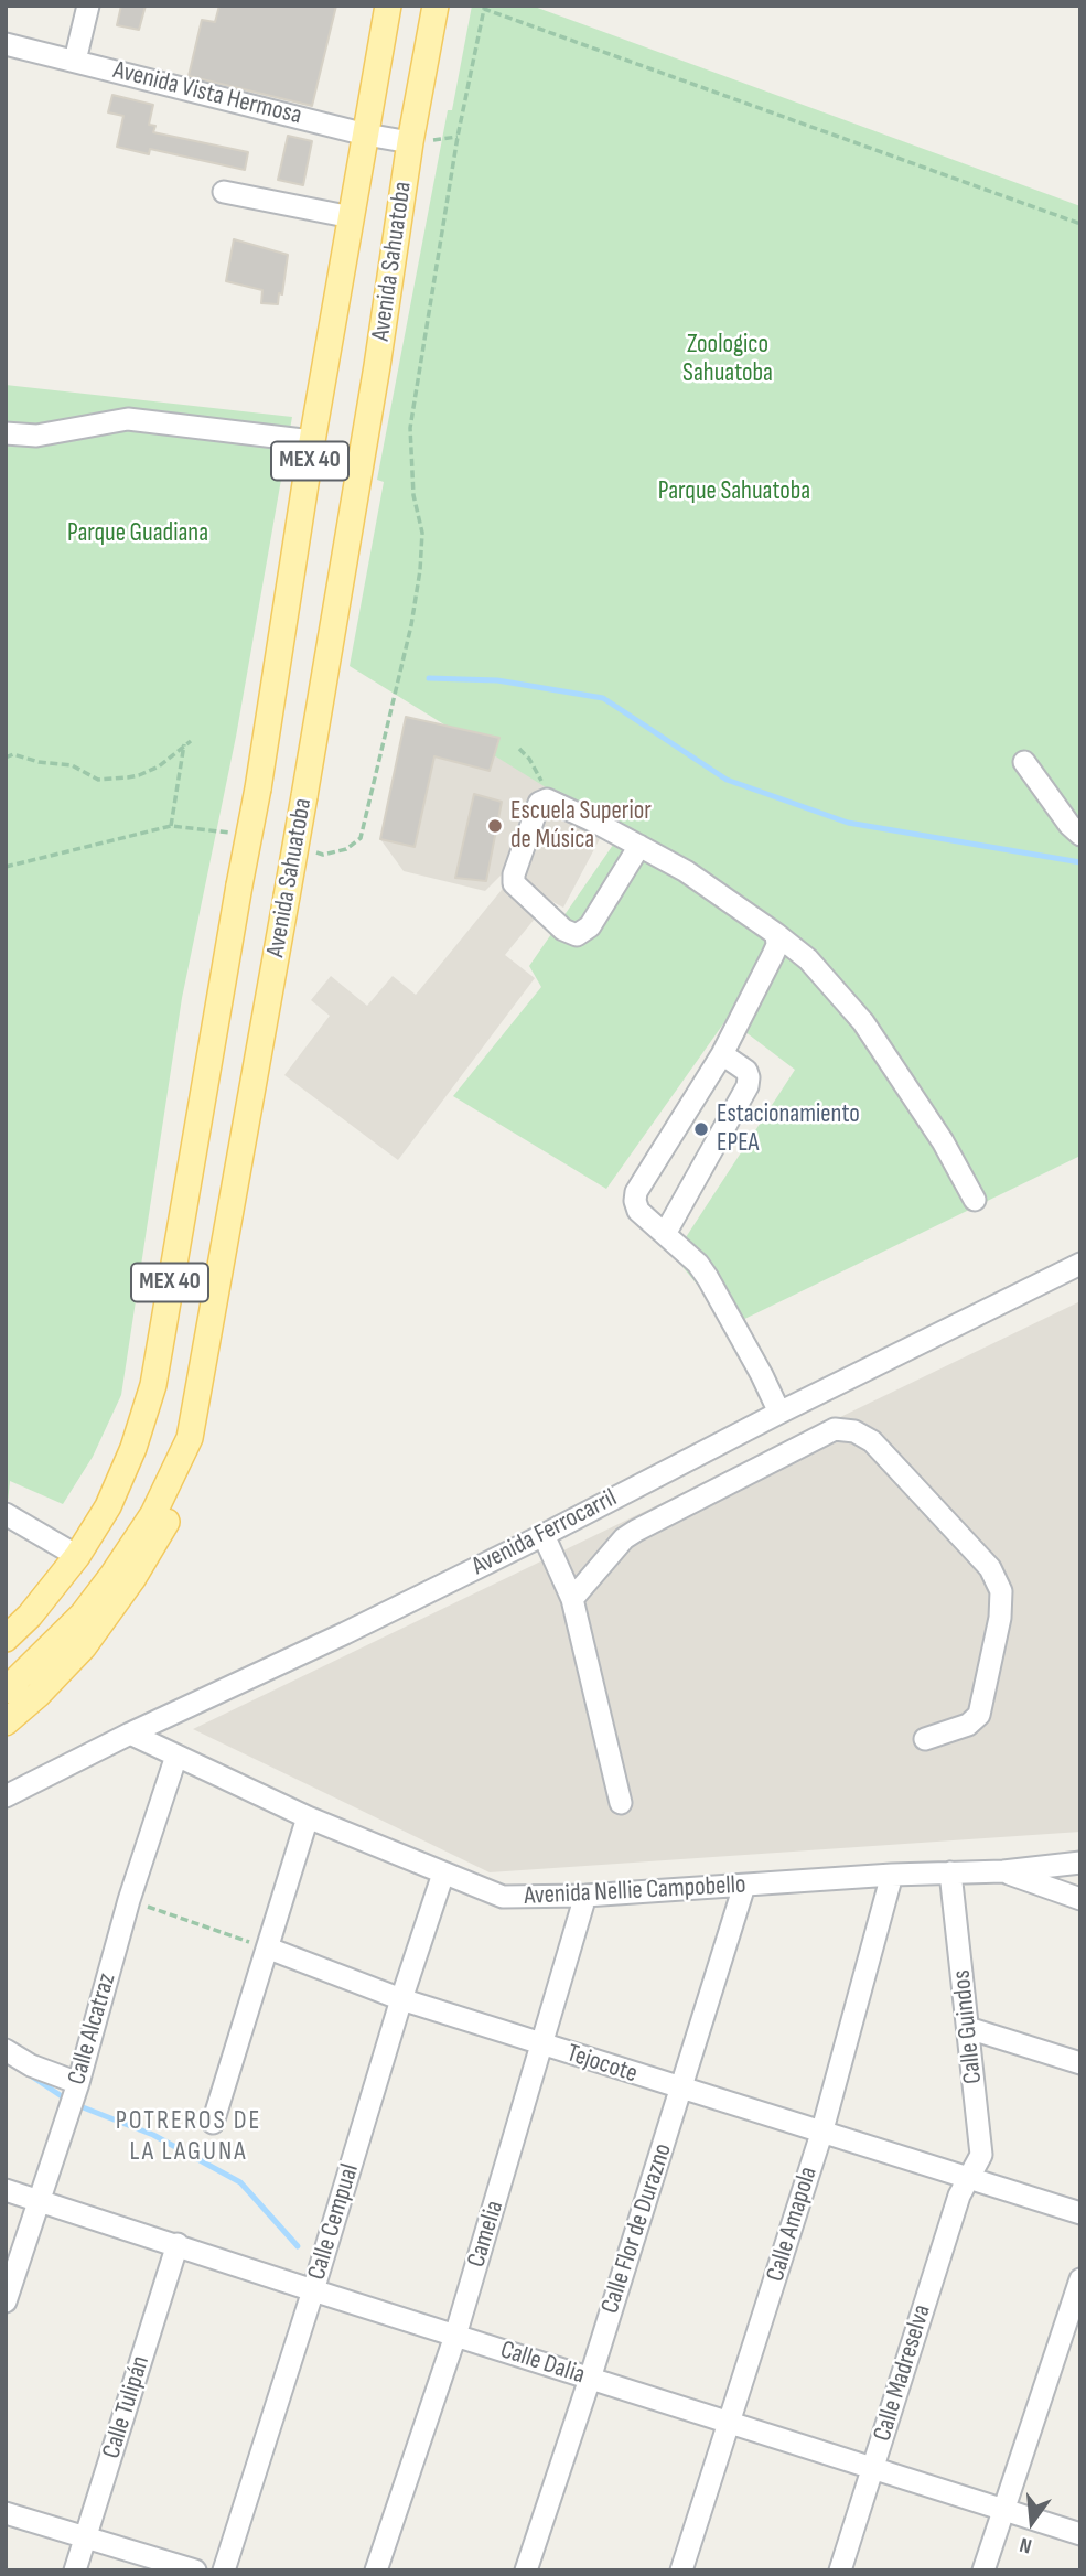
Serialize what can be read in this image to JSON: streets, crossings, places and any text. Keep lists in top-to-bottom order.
{
  "streets": {
    "main road": ["Avenida Sahuatoba", "MEX 40"],
    "street": [
      "Avenida Vista Hermosa",
      "Avenida Ferrocarril",
      "Avenida Nellie Campobello",
      "Calle Guindos",
      "Calle Alcatraz",
      "Tejocote",
      "Calle Cempual",
      "Calle Amapola",
      "Calle Flor de Durazno",
      "Camelia",
      "Calle Dalia",
      "Calle Madreselva",
      "Calle Tulipán"
    ]
  },
  "crossings": [
    ["Avenida Vista Hermosa", "Avenida Sahuatoba"],
    ["Avenida Ferrocarril", "Avenida Nellie Campobello"],
    ["Avenida Nellie Campobello", "Calle Guindos"],
    ["Avenida Nellie Campobello", "Calle Alcatraz"],
    ["Avenida Nellie Campobello", "Calle Cempual"],
    ["Avenida Nellie Campobello", "Calle Amapola"],
    ["Avenida Nellie Campobello", "Calle Flor de Durazno"],
    ["Avenida Nellie Campobello", "Camelia"],
    ["Calle Guindos", "Tejocote"],
    ["Calle Guindos", "Calle Madreselva"],
    ["Calle Alcatraz", "Calle Dalia"],
    ["Tejocote", "Calle Cempual"],
    ["Tejocote", "Calle Amapola"],
    ["Tejocote", "Calle Flor de Durazno"],
    ["Tejocote", "Camelia"],
    ["Tejocote", "Calle Madreselva"],
    ["Calle Cempual", "Calle Dalia"],
    ["Calle Amapola", "Calle Dalia"],
    ["Calle Flor de Durazno", "Calle Dalia"],
    ["Camelia", "Calle Dalia"],
    ["Calle Dalia", "Calle Madreselva"],
    ["Calle Dalia", "Calle Tulipán"]
  ],
  "districts": ["POTREROS DE LA LAGUNA"],
  "parks": ["Zoologico Sahuatoba", "Parque Sahuatoba", "Parque Guadiana"],
  "places": ["Escuela Superior de Música", "Estacionamiento EPEA"],
  "north": "bottom"
}
